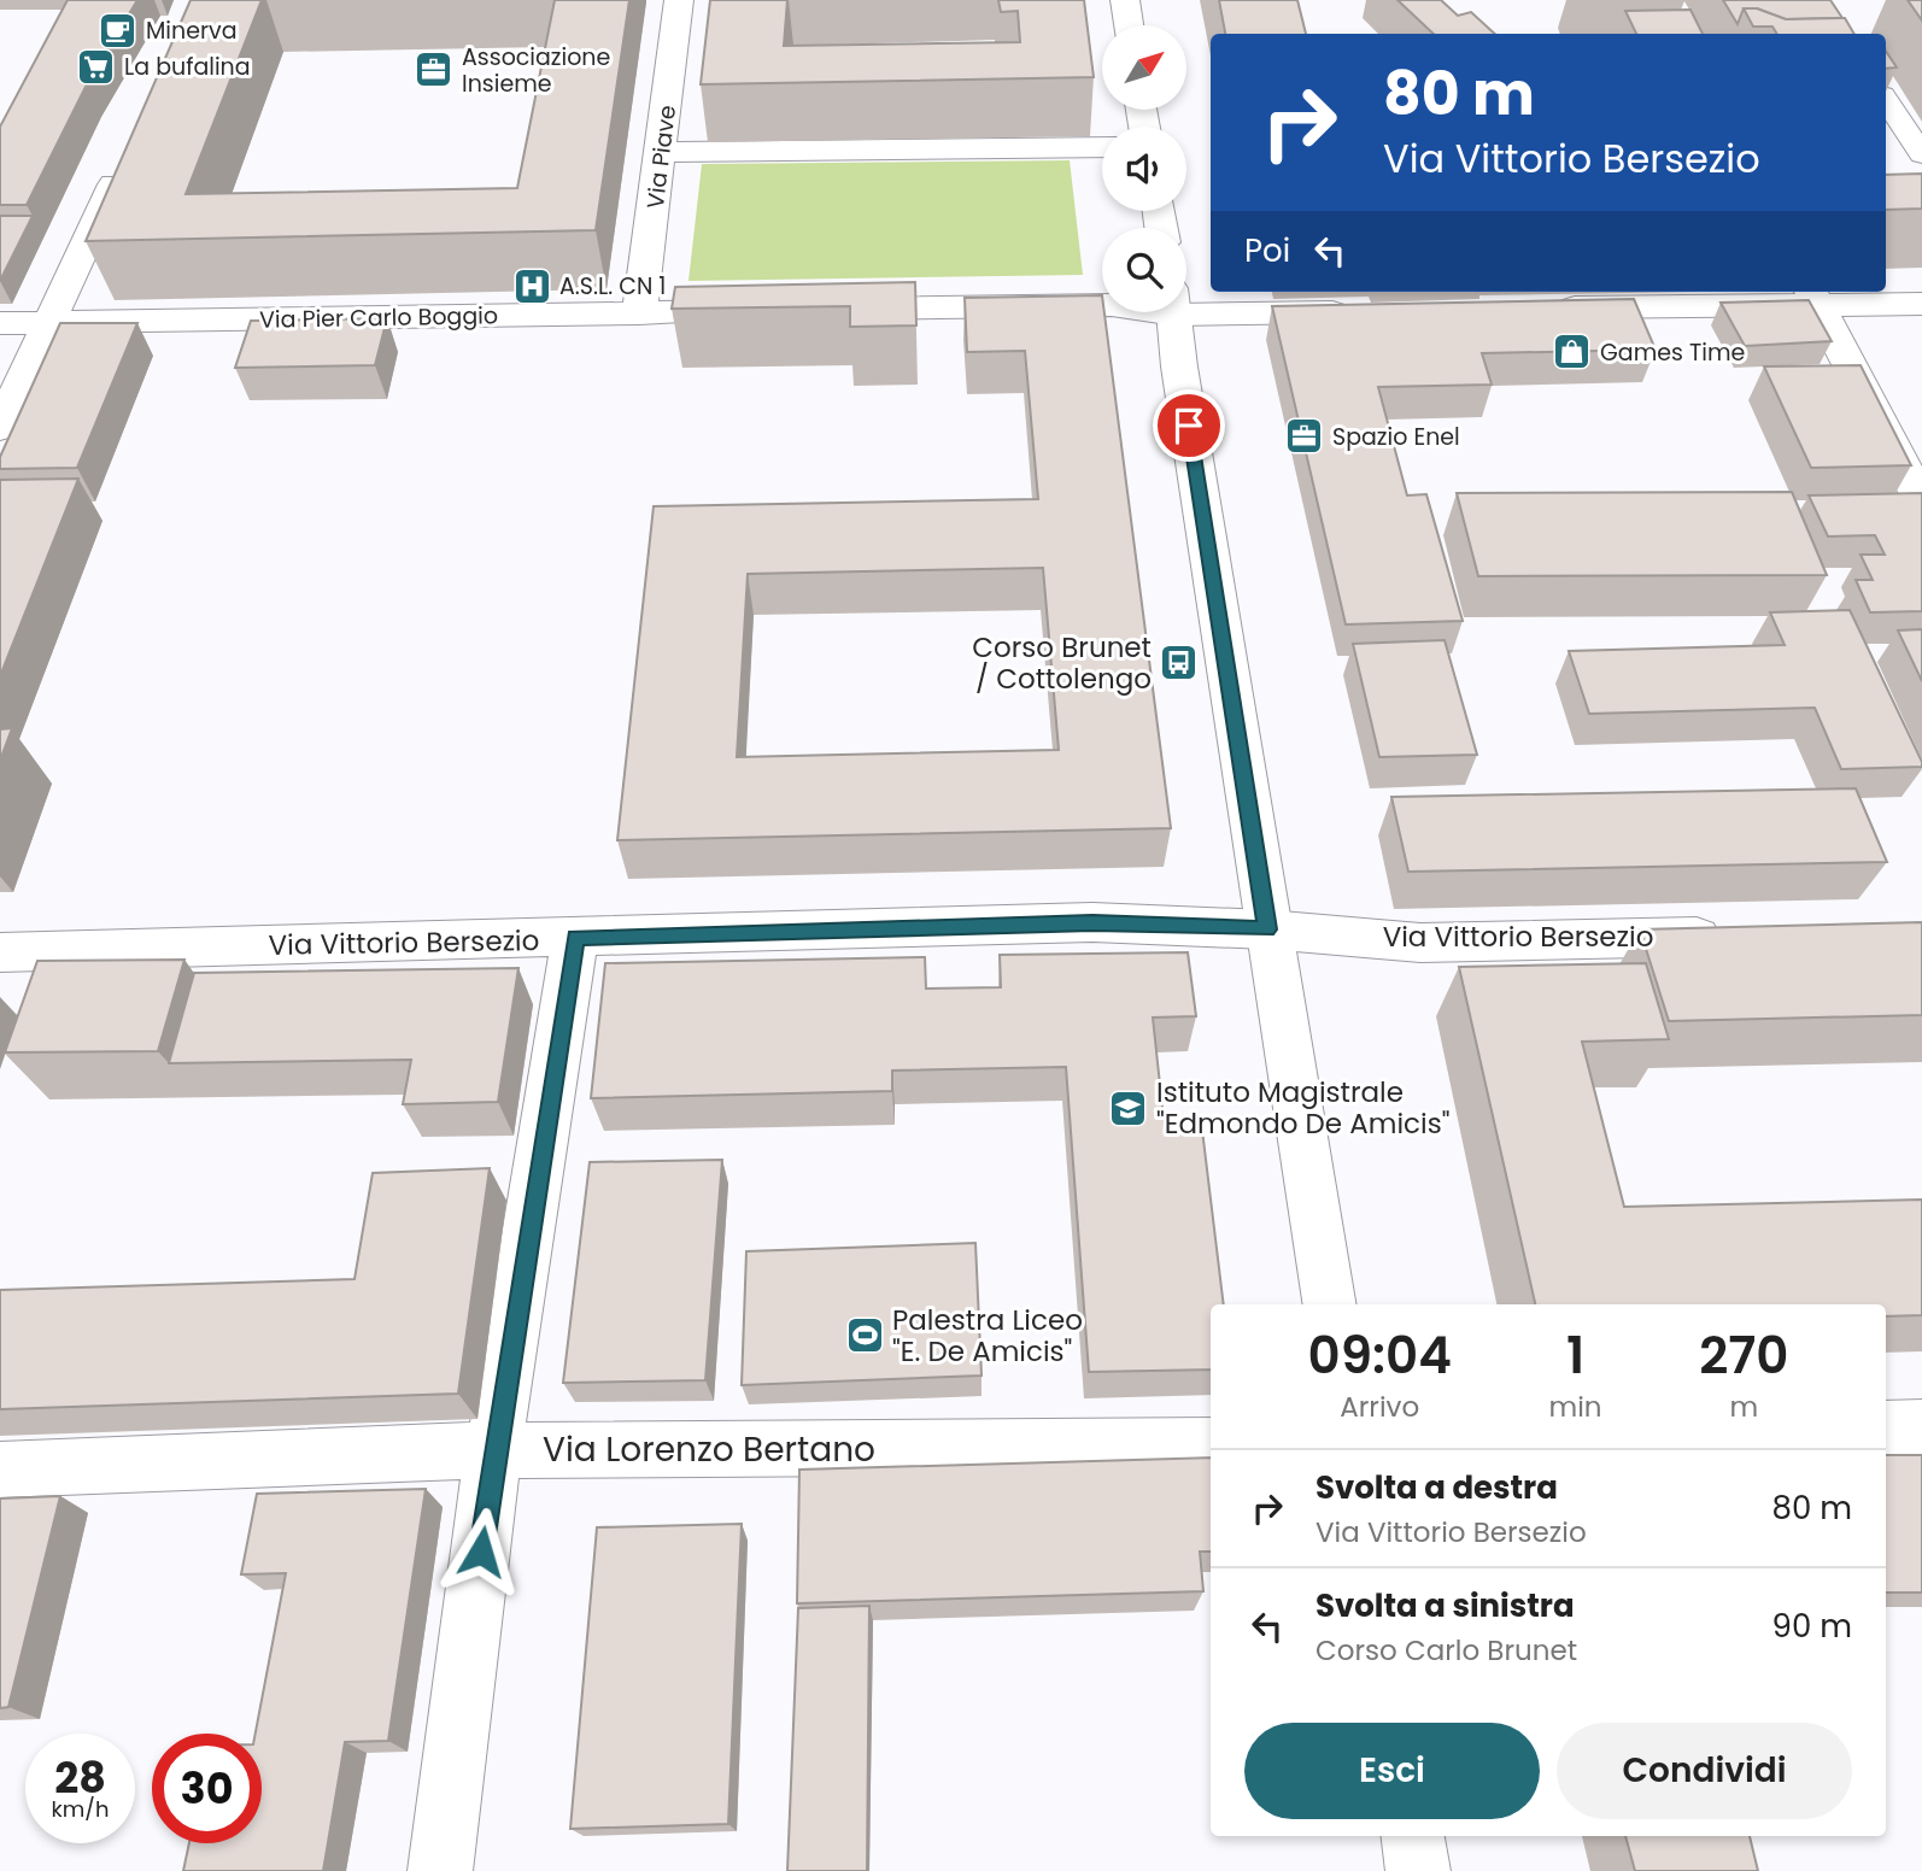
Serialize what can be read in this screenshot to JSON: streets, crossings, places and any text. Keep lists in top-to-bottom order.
{
  "streets": {
    "street": [
      "Via Piave",
      "Via Pier Carlo Boggio",
      "Via Vittorio Bersezio",
      "Via Lorenzo Bertano"
    ]
  },
  "crossings": [
    ["Via Piave", "Via Pier Carlo Boggio"]
  ],
  "places": {
    "cafe": ["Minerva"],
    "supermarket": ["La bufalina"],
    "office": ["Associazione Insieme", "Spazio Enel"],
    "hospital": ["A.S.L. CN 1"],
    "shop": ["Games Time"],
    "bus stop": ["Corso Brunet / Cottolengo"],
    "school or university": ["Istituto Magistrale \"Edmondo De Amicis\""],
    "sports": ["Palestra Liceo \"E. De Amicis\""]
  },
  "north": "top right",
  "page": {
    "turn": ["80 m", "Via Vittorio Bersezio"],
    "then": "Poi",
    "eta": [
      "09:04",
      "Arrivo",
      "1",
      "min",
      "270",
      "m"
    ],
    "list": [
      {
        "name": "Svolta a destra",
        "note": "Via Vittorio Bersezio",
        "value": "80 m"
      },
      {
        "name": "Svolta a sinistra",
        "note": "Corso Carlo Brunet",
        "value": "90 m"
      }
    ],
    "buttons": ["Esci", "Condividi"],
    "speed": "28 km/h",
    "limit": "30"
  }
}
